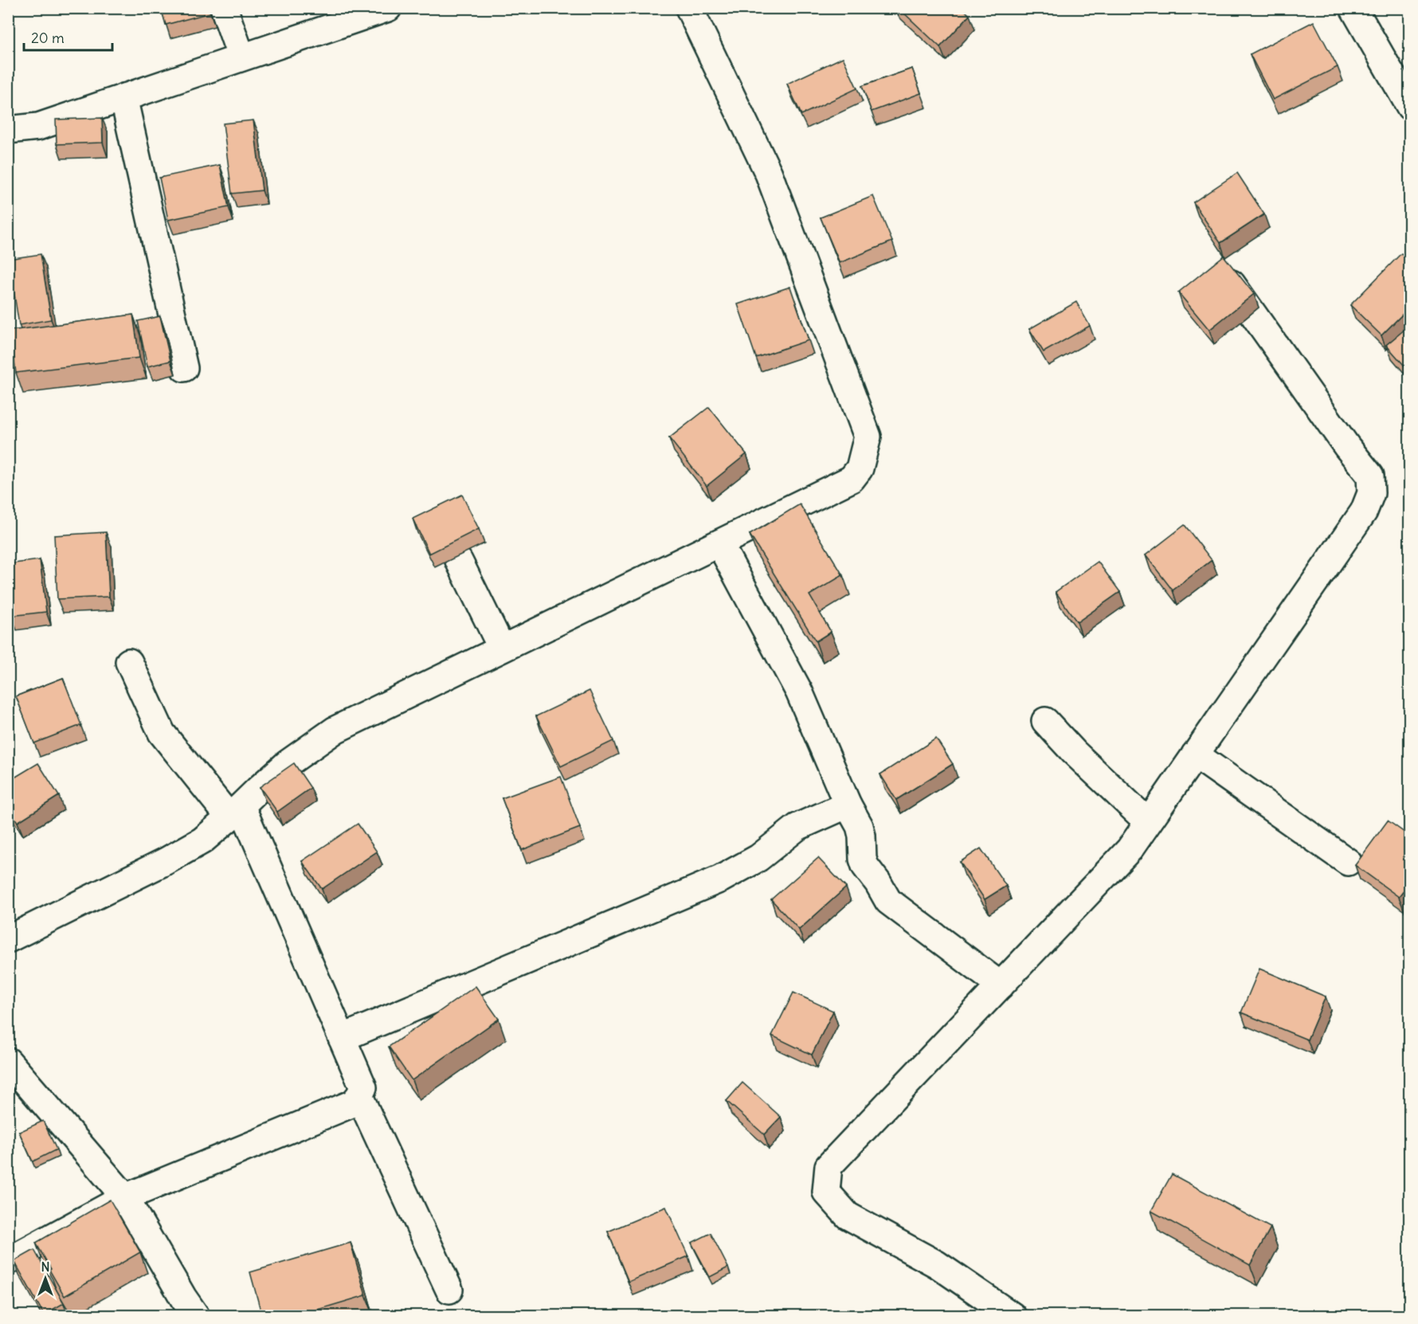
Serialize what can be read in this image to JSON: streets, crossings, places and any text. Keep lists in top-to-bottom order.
{
  "scale_bar": "20 m",
  "north": "top"
}
